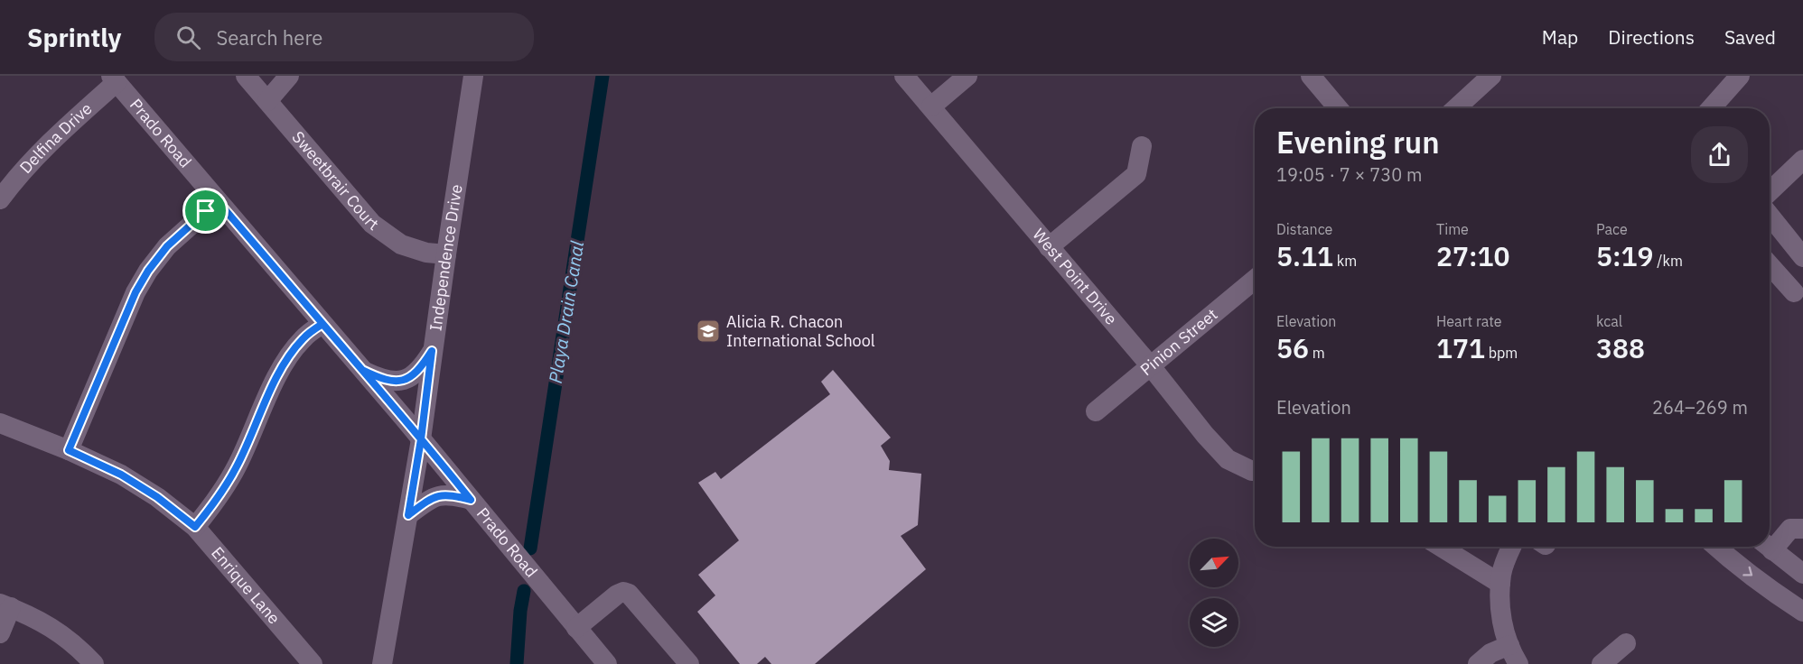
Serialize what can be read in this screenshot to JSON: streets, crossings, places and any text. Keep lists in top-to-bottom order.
{
  "streets": {
    "street": [
      "Prado Road",
      "Delfina Drive",
      "Sweetbrair Court",
      "Independence Drive",
      "West Point Drive",
      "Pinion Street",
      "Enrique Lane"
    ]
  },
  "crossings": [
    ["Prado Road", "Delfina Drive"],
    ["Prado Road", "Independence Drive"],
    ["Sweetbrair Court", "Independence Drive"],
    ["West Point Drive", "Pinion Street"]
  ],
  "water": ["Playa Drain Canal"],
  "places": {
    "school or university": ["Alicia R. Chacon International School"]
  },
  "north": "top right",
  "page": {
    "header": "Sprintly",
    "search": "Search here",
    "nav": ["Map", "Directions", "Saved"],
    "heading": ["Evening run", "19:05 · 7 × 730 m"],
    "stats": [
      ["Distance", "5.11 km"],
      ["Time", "27:10"],
      ["Pace", "5:19 /km"],
      ["Elevation", "56 m"],
      ["Heart rate", "171 bpm"],
      ["kcal", "388"]
    ],
    "chart": ["Elevation", "264–269 m"]
  }
}
